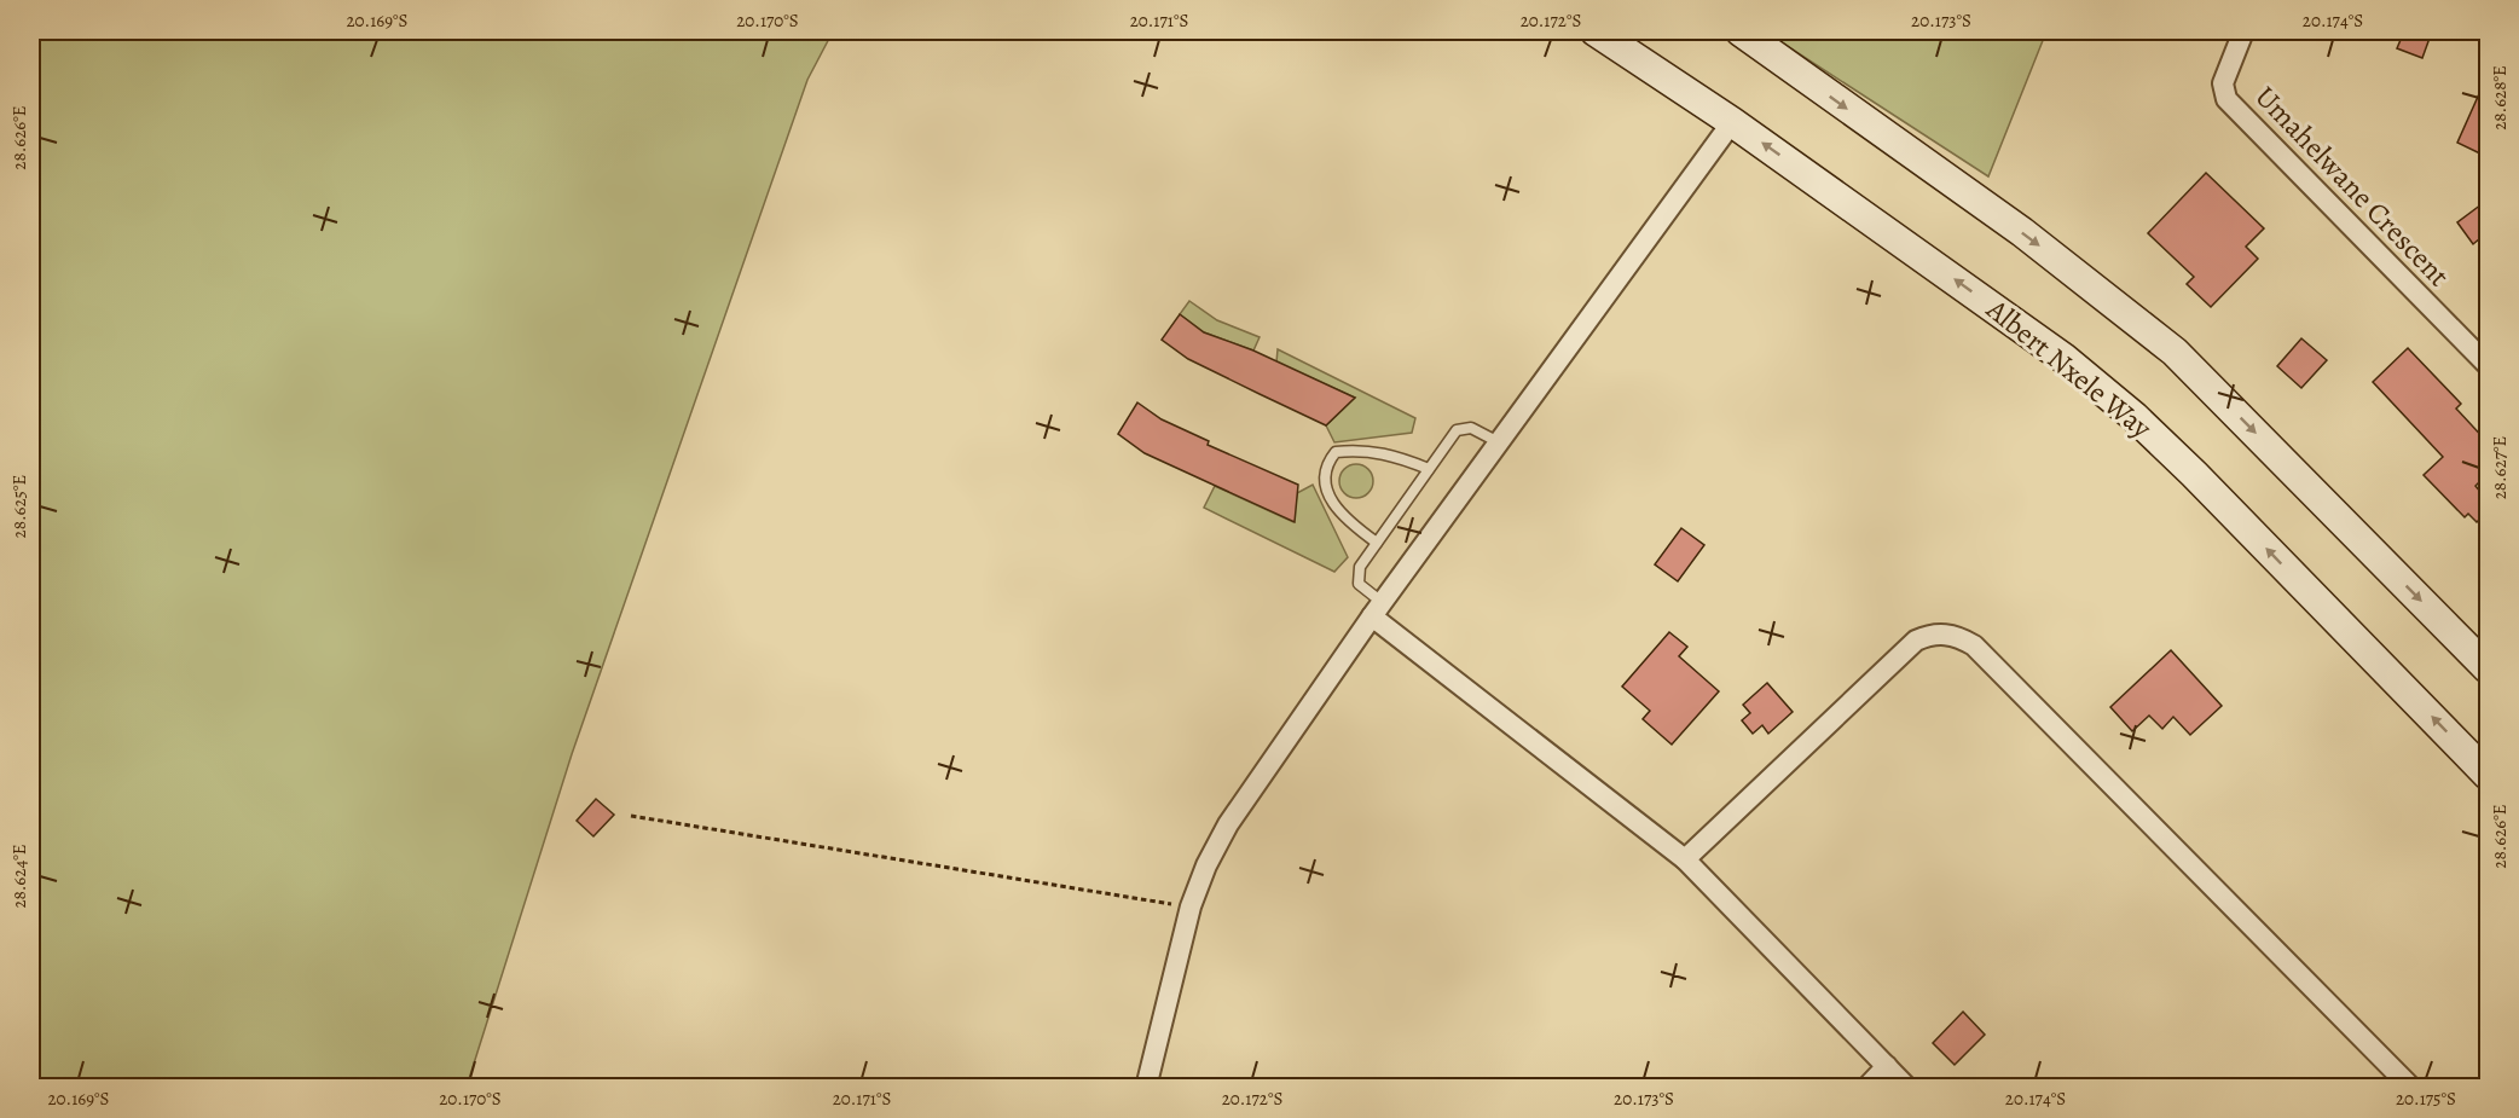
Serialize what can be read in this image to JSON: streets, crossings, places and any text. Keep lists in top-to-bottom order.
{
  "streets": {
    "main road": ["Albert Nxele Way"],
    "street": ["Umahelwane Crescent"]
  },
  "coordinates": [
    "20.169°S",
    "20.170°S",
    "20.171°S",
    "20.172°S",
    "20.173°S",
    "20.174°S",
    "28.628°E",
    "28.626°E",
    "28.627°E",
    "28.625°E",
    "28.624°E",
    "20.175°S"
  ]
}
